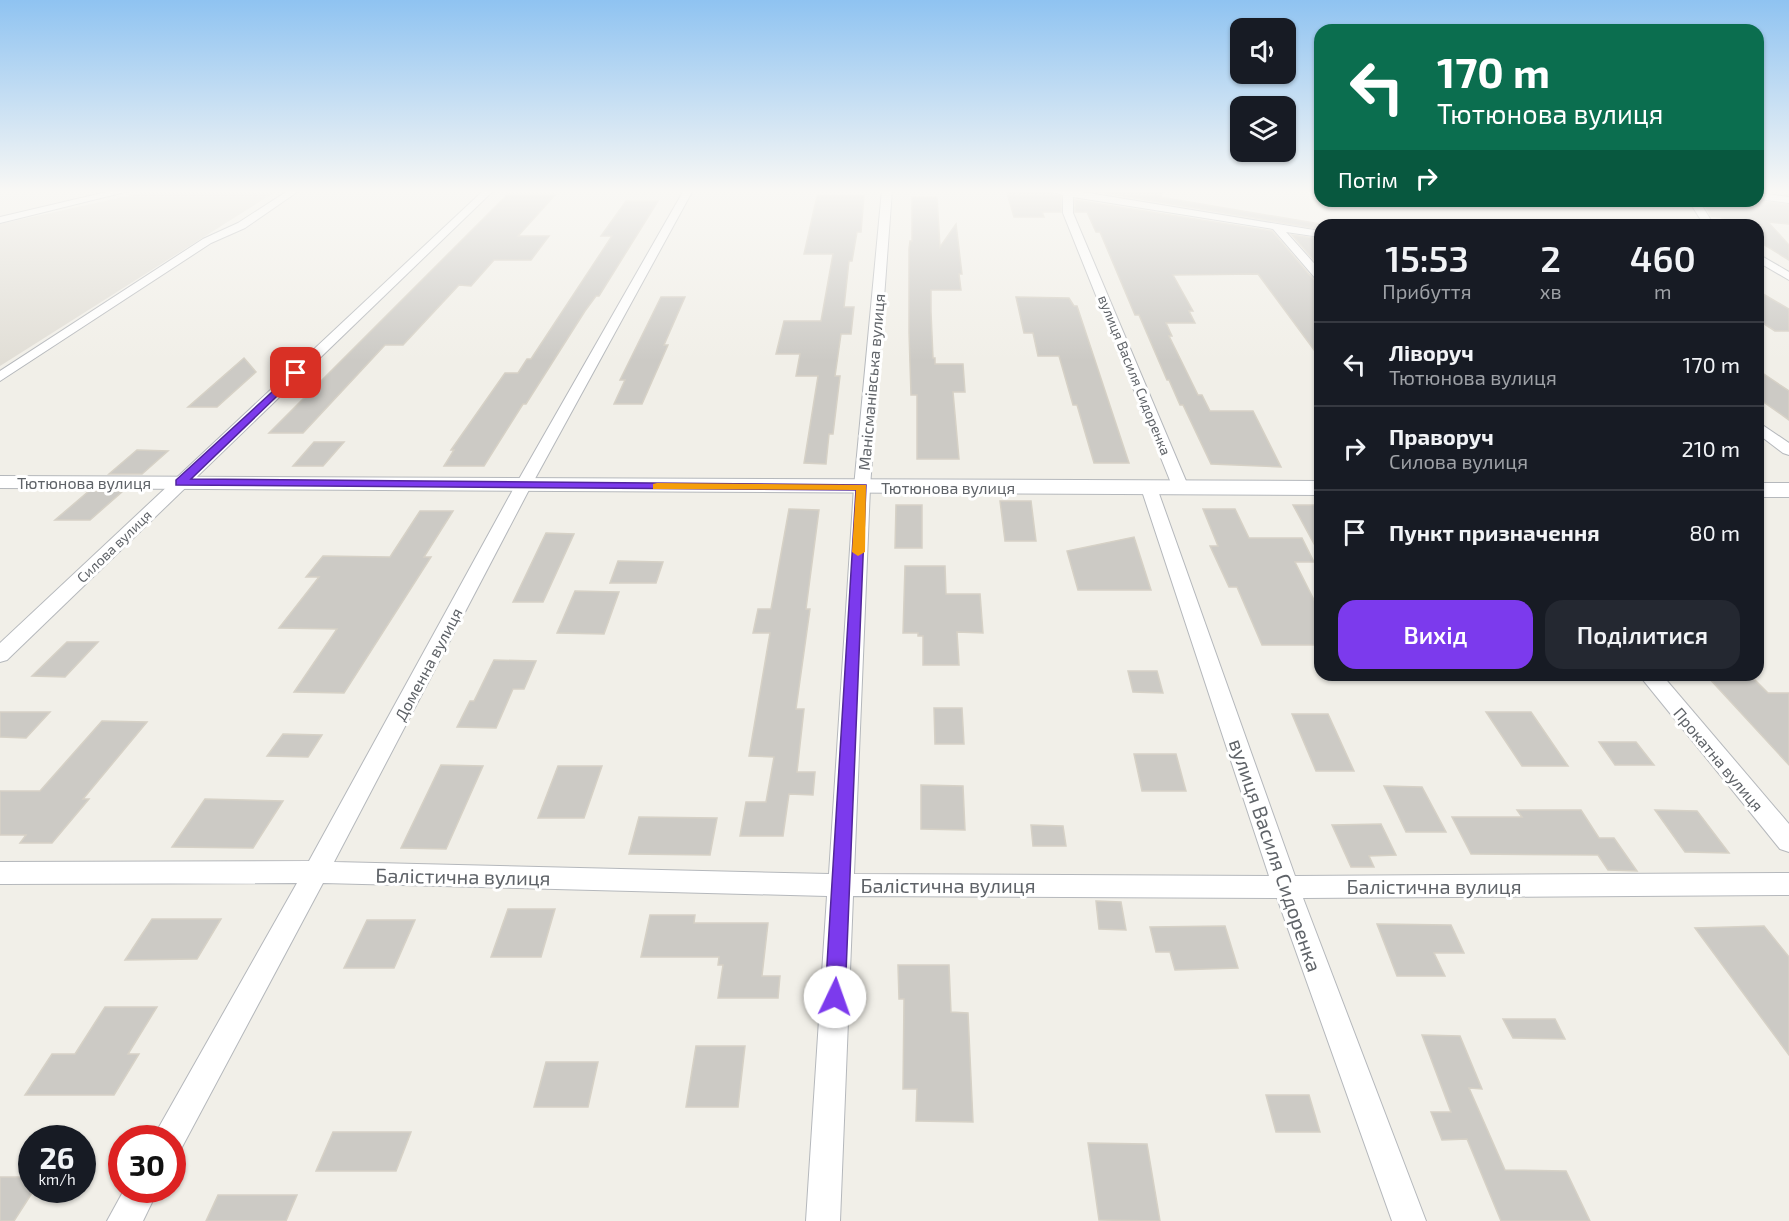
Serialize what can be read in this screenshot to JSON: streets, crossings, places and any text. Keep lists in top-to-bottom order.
{
  "streets": {
    "street": [
      "вулиця Василя Сидоренка",
      "Манісманівська вулиця",
      "Тютюнова вулиця",
      "Силова вулиця",
      "Доменна вулиця",
      "Прокатна вулиця",
      "Балістична вулиця"
    ]
  },
  "crossings": [
    ["вулиця Василя Сидоренка", "Тютюнова вулиця"],
    ["вулиця Василя Сидоренка", "Балістична вулиця"],
    ["Манісманівська вулиця", "Тютюнова вулиця"],
    ["Манісманівська вулиця", "Балістична вулиця"],
    ["Тютюнова вулиця", "Силова вулиця"],
    ["Тютюнова вулиця", "Доменна вулиця"],
    ["Доменна вулиця", "Балістична вулиця"]
  ],
  "page": {
    "turn": ["170 m", "Тютюнова вулиця"],
    "then": "Потім",
    "eta": [
      "15:53",
      "Прибуття",
      "2",
      "хв",
      "460",
      "m"
    ],
    "list": [
      {
        "name": "Ліворуч",
        "note": "Тютюнова вулиця",
        "value": "170 m"
      },
      {
        "name": "Праворуч",
        "note": "Силова вулиця",
        "value": "210 m"
      },
      {
        "name": "Пункт призначення",
        "value": "80 m"
      }
    ],
    "buttons": ["Вихід", "Поділитися"],
    "speed": "26 km/h",
    "limit": "30"
  }
}
